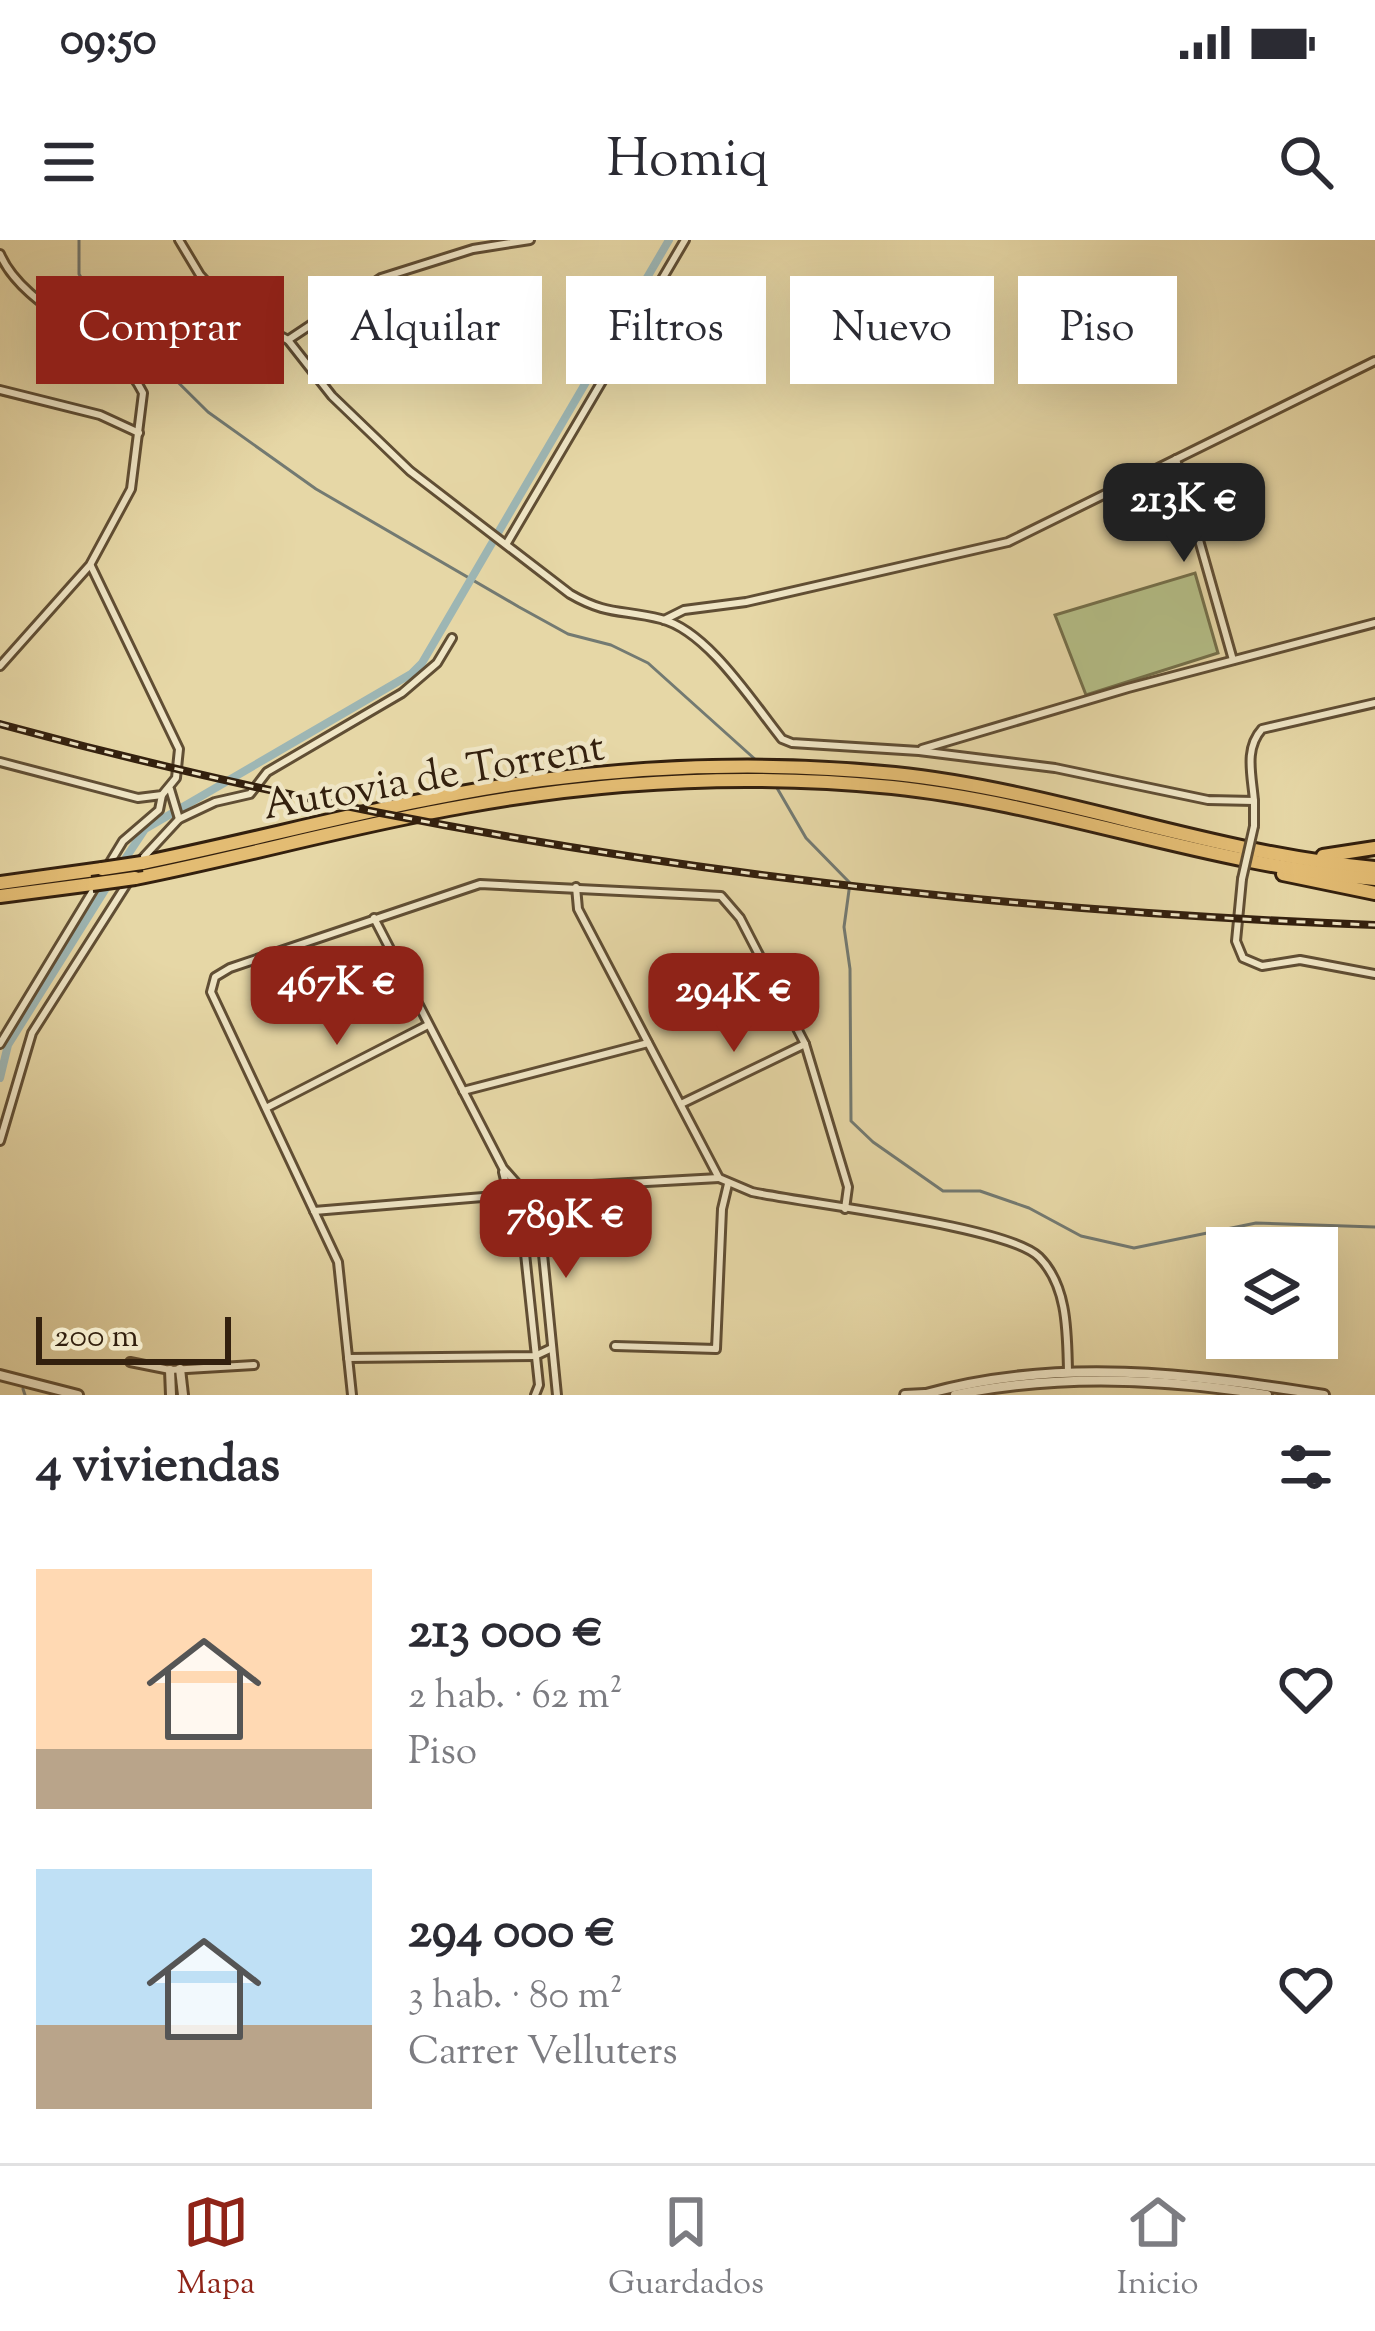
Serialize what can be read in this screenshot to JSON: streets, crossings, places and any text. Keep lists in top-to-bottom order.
{
  "streets": {
    "highway": ["Autovia de Torrent"]
  },
  "scale_bar": "200 m",
  "page": {
    "status": "09:50",
    "header": "Homiq",
    "chip": [
      "Comprar",
      "Alquilar",
      "Filtros",
      "Nuevo",
      "Piso"
    ],
    "price": [
      "213K €",
      "467K €",
      "294K €",
      "789K €"
    ],
    "scale": "200 m",
    "heading": "4 viviendas",
    "list": [
      {
        "name": "213 000 €",
        "note": "2 hab. · 62 m² · Piso"
      },
      {
        "name": "294 000 €",
        "note": "3 hab. · 80 m² · Carrer Velluters"
      }
    ],
    "tabs": ["Mapa", "Guardados", "Inicio"]
  }
}
